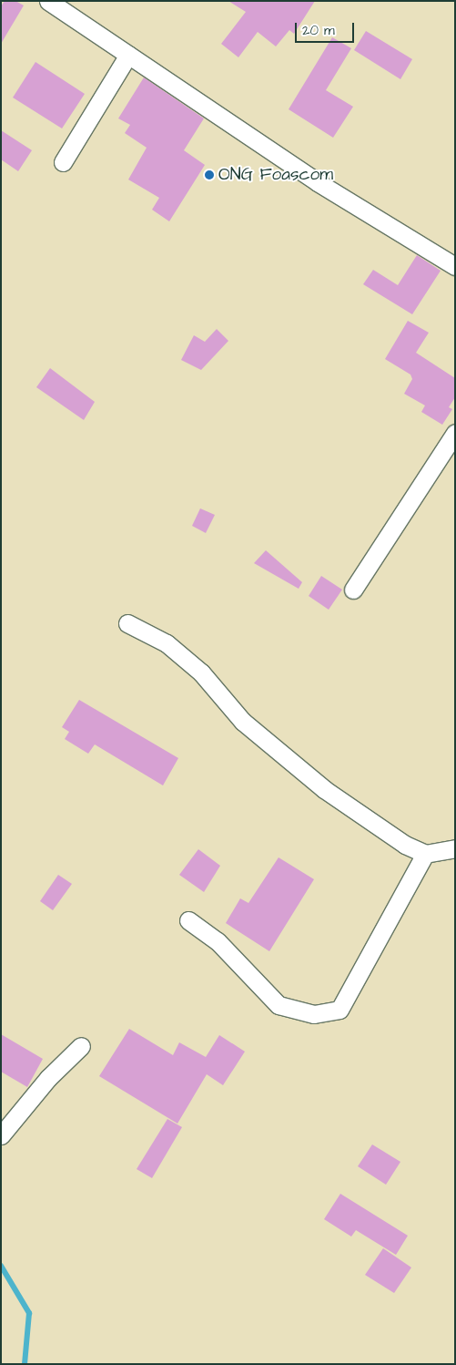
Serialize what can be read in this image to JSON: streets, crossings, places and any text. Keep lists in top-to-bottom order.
{
  "places": ["ONG Foascom"],
  "scale_bar": "20 m"
}
